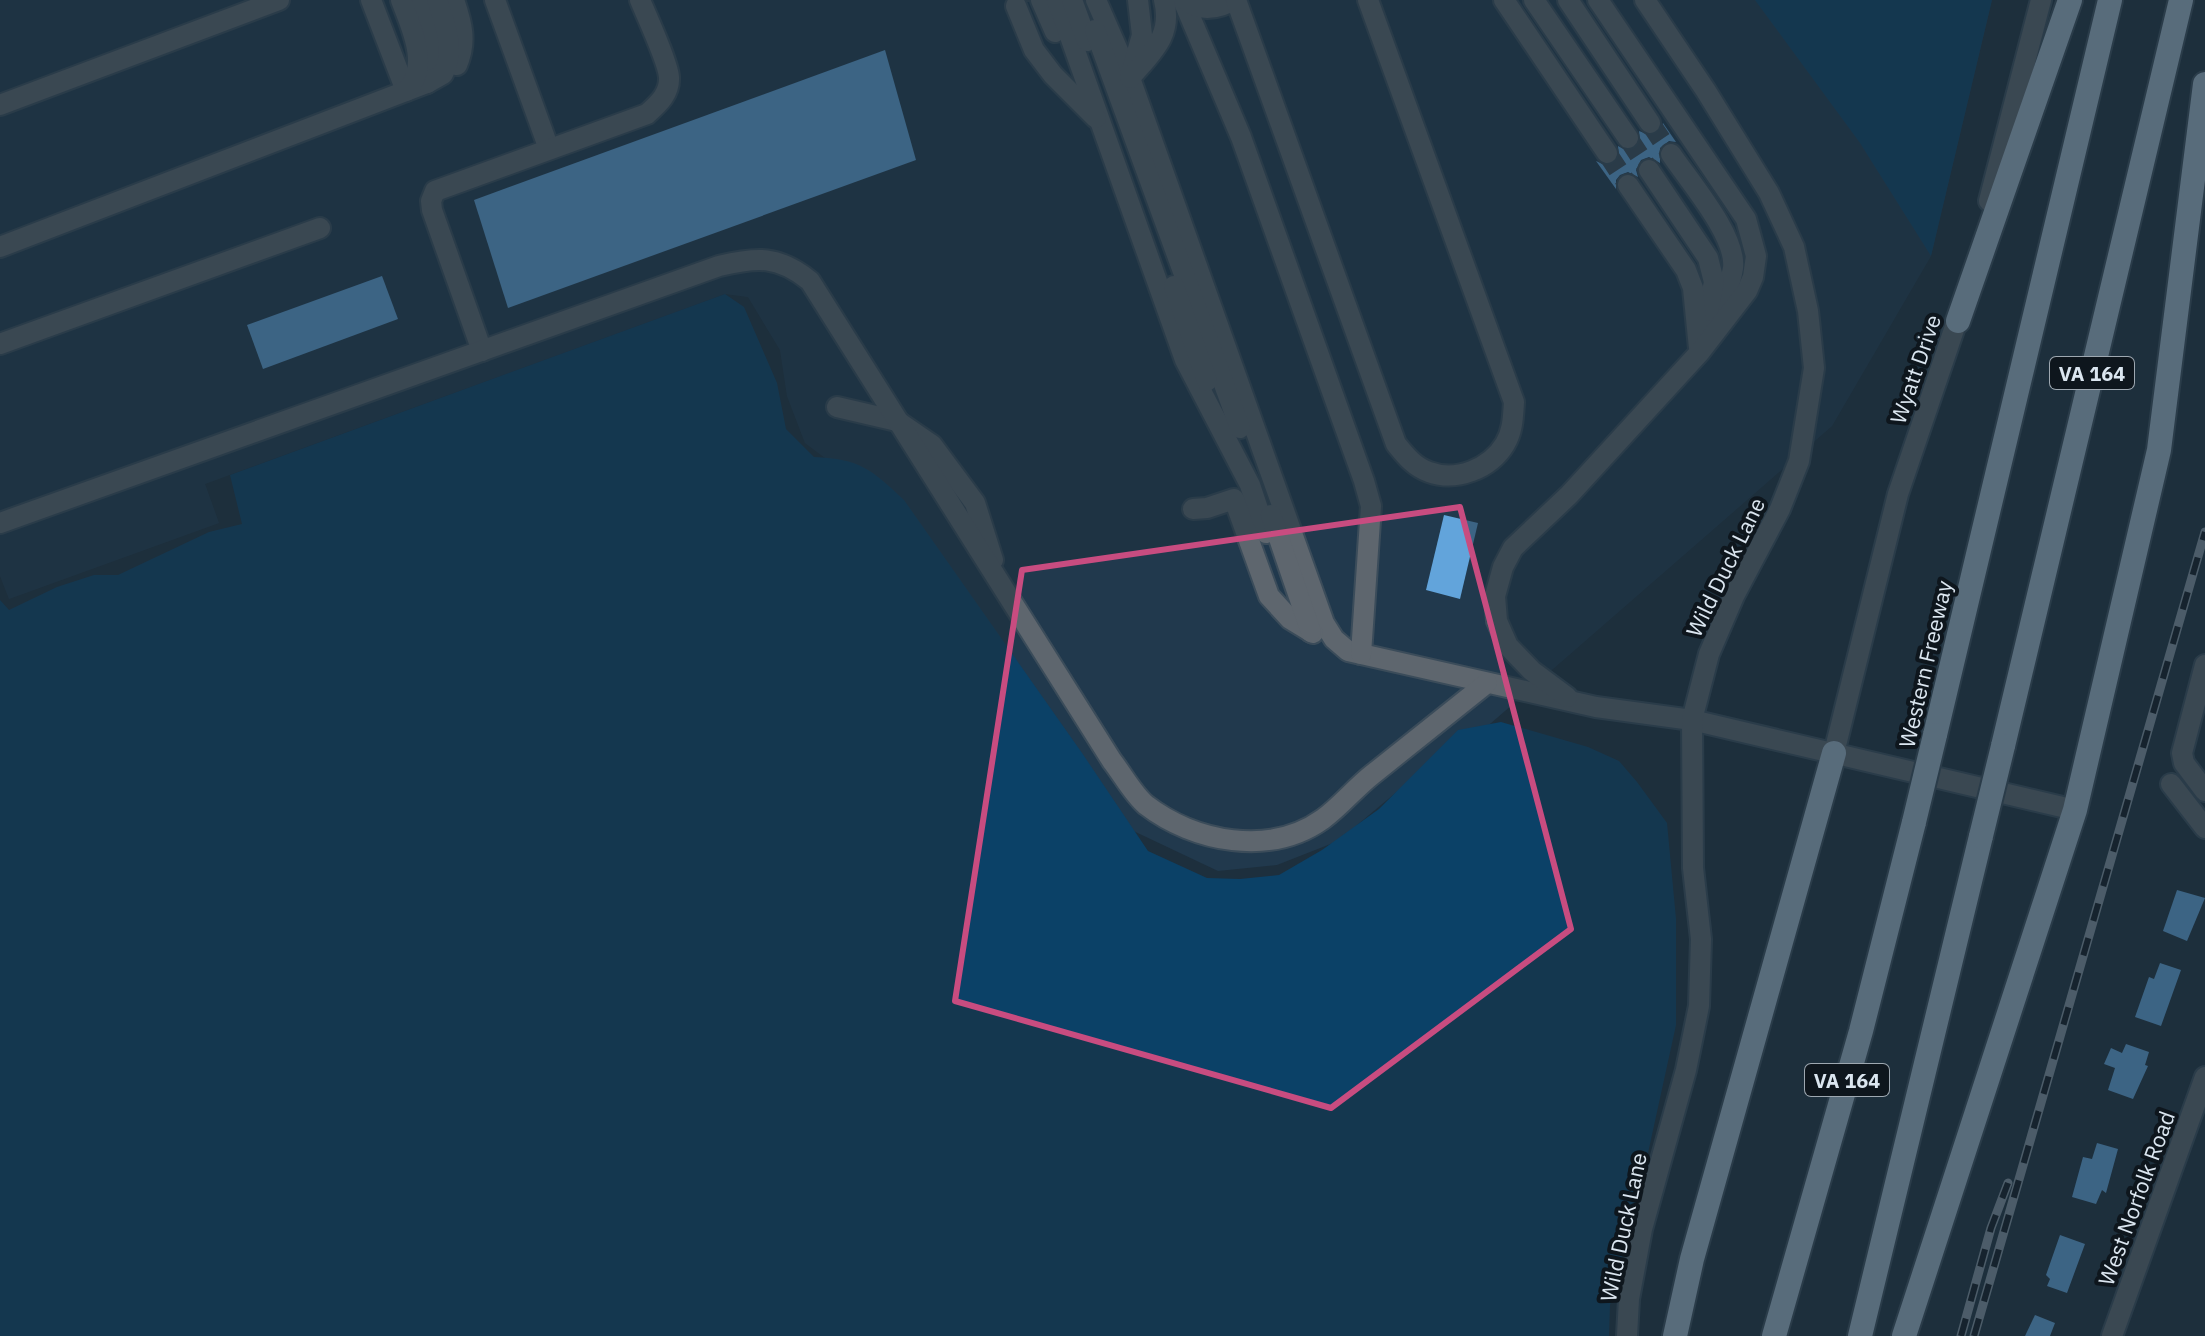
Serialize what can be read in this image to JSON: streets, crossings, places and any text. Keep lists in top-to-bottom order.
{
  "streets": {
    "highway": ["VA 164", "Western Freeway"],
    "street": ["Wyatt Drive", "Wild Duck Lane", "West Norfolk Road"]
  }
}
